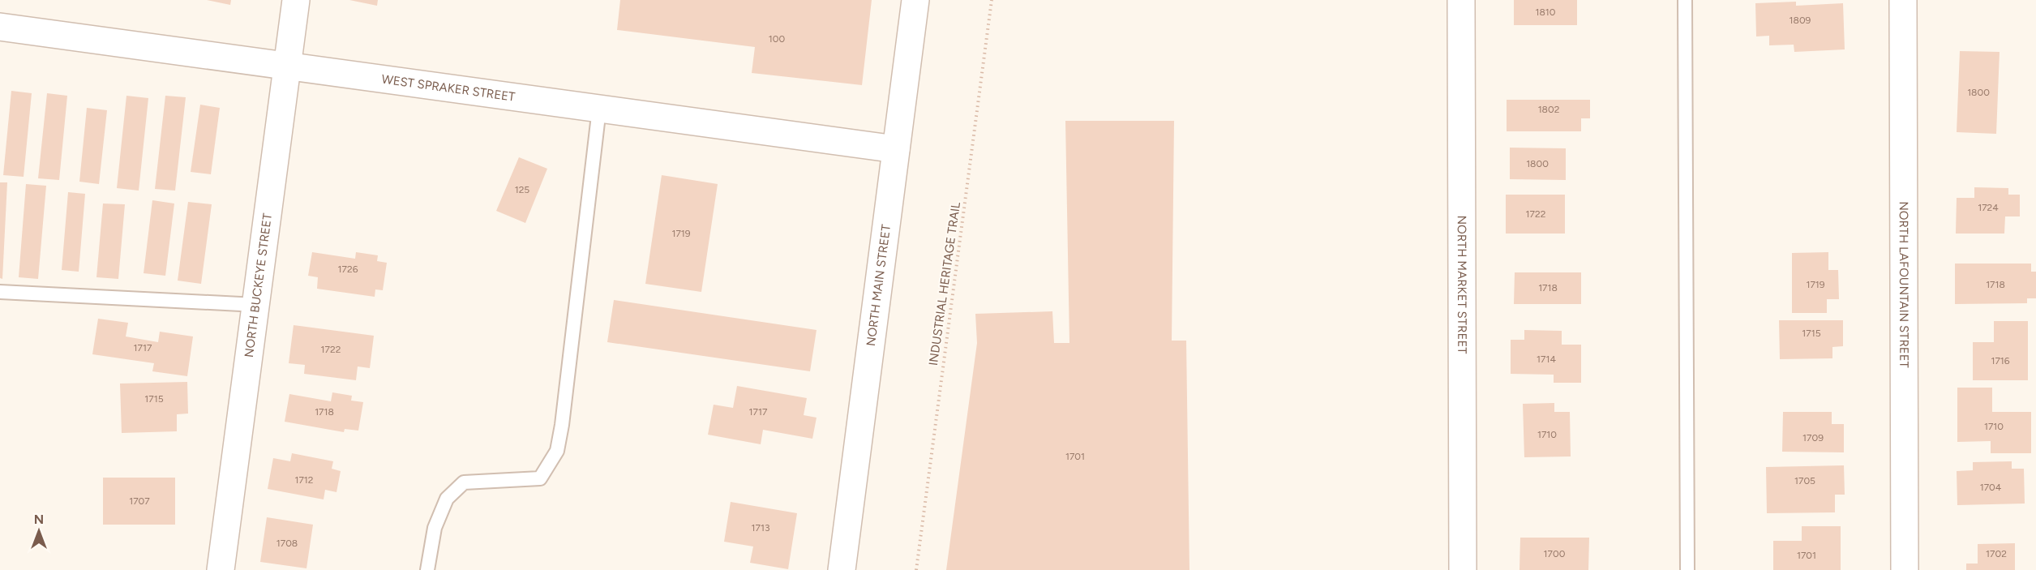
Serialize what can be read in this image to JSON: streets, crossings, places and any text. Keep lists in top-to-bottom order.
{
  "streets": {
    "street": [
      "WEST SPRAKER STREET",
      "NORTH MAIN STREET",
      "NORTH BUCKEYE STREET",
      "NORTH MARKET STREET",
      "NORTH LAFOUNTAIN STREET"
    ],
    "path": ["INDUSTRIAL HERITAGE TRAIL"]
  },
  "crossings": [
    ["WEST SPRAKER STREET", "NORTH MAIN STREET"],
    ["WEST SPRAKER STREET", "NORTH BUCKEYE STREET"]
  ],
  "house_numbers": [
    "1810",
    "1809",
    "100",
    "1800",
    "1802",
    "1800",
    "125",
    "1724",
    "1722",
    "1719",
    "1726",
    "1719",
    "1718",
    "1718",
    "1715",
    "1717",
    "1722",
    "1714",
    "1716",
    "1715",
    "1718",
    "1717",
    "1710",
    "1710",
    "1709",
    "1701",
    "1712",
    "1705",
    "1704",
    "1707",
    "1713",
    "1708",
    "1700",
    "1702",
    "1701"
  ],
  "north": "top"
}
